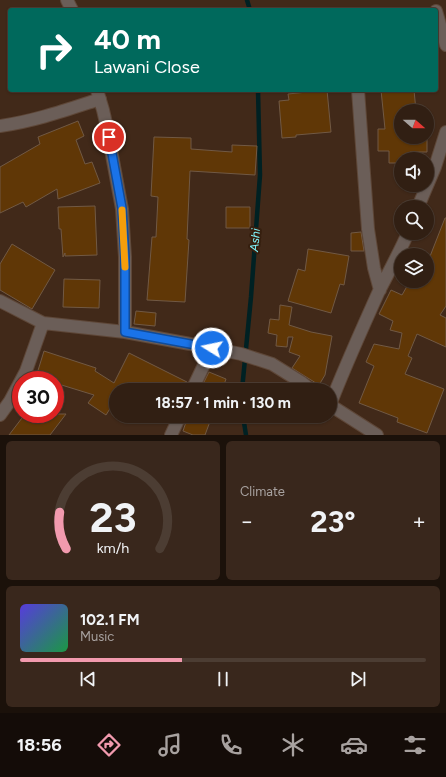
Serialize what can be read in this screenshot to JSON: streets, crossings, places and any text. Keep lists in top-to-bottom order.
{
  "water": ["Ashi"],
  "north": "right",
  "page": {
    "turn": ["40 m", "Lawani Close"],
    "limit": "30",
    "trip": "18:57 · 1 min · 130 m",
    "tile": "Climate",
    "heat": ["−", "23°", "+"],
    "song": ["102.1 FM", "Music"],
    "tabs": "18:56",
    "gauge": ["23", "km/h"]
  }
}
